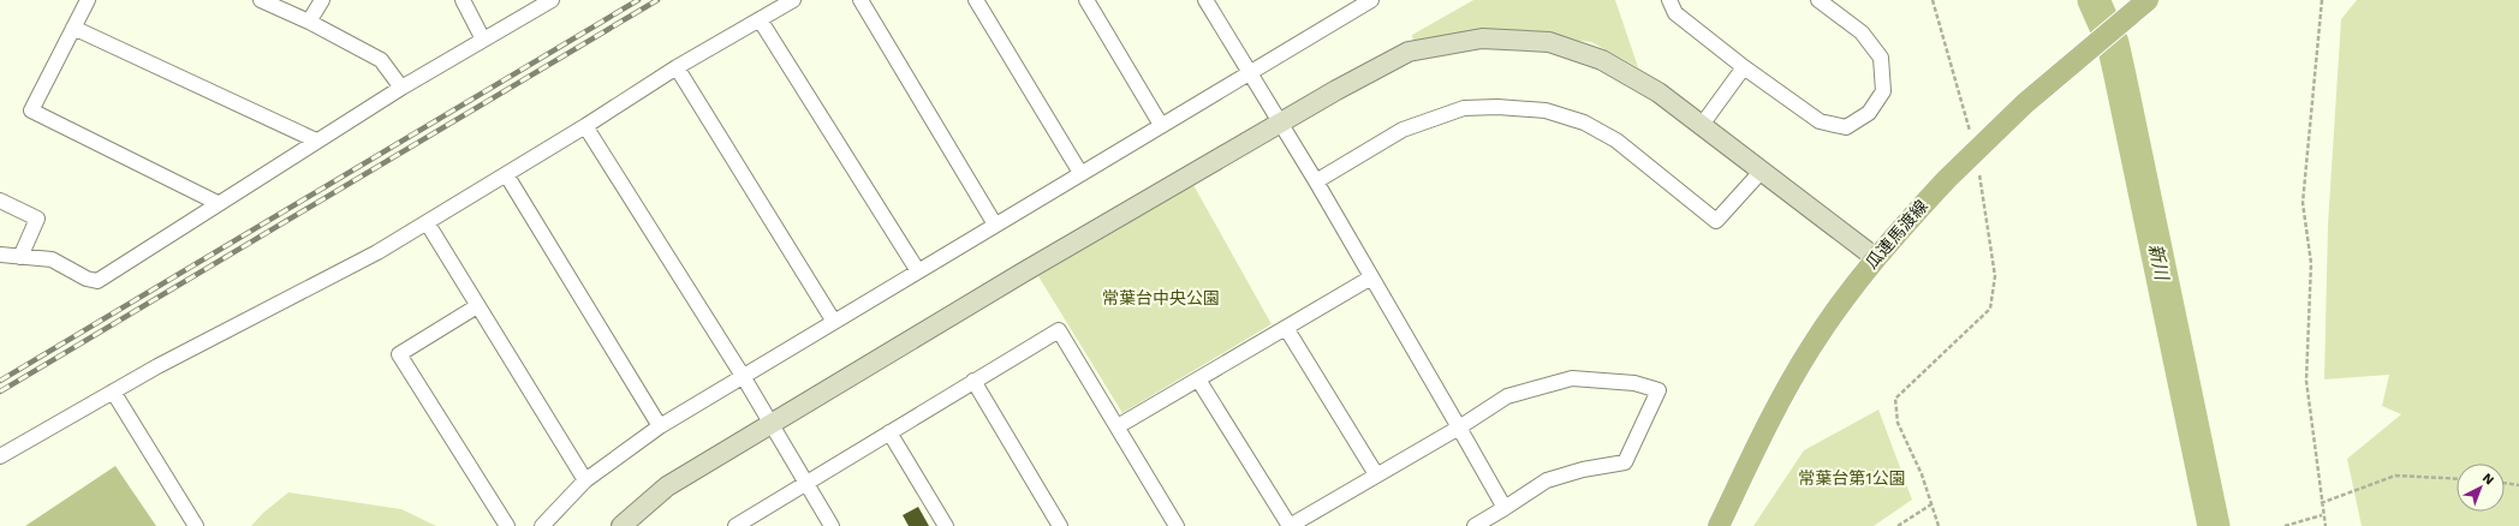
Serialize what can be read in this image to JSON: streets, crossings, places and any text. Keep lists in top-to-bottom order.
{
  "streets": {
    "main road": ["瓜連馬渡線"]
  },
  "water": ["新川"],
  "parks": ["常葉台中央公園", "常葉台第1公園"],
  "north": "top right"
}
